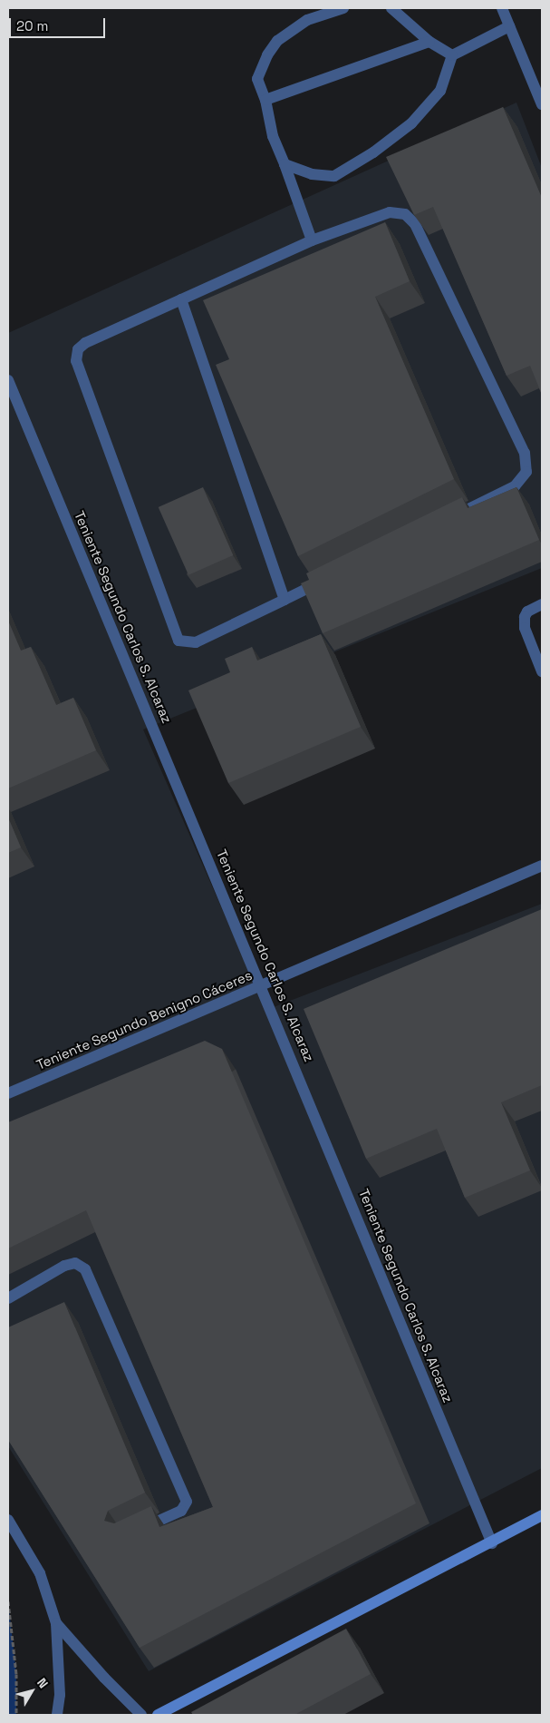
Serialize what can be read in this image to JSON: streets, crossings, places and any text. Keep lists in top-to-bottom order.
{
  "streets": {
    "street": ["Teniente Segundo Carlos S. Alcaraz", "Teniente Segundo Benigno Cáceres"]
  },
  "crossings": [
    ["Teniente Segundo Carlos S. Alcaraz", "Teniente Segundo Benigno Cáceres"]
  ],
  "scale_bar": "20 m",
  "north": "top right"
}
